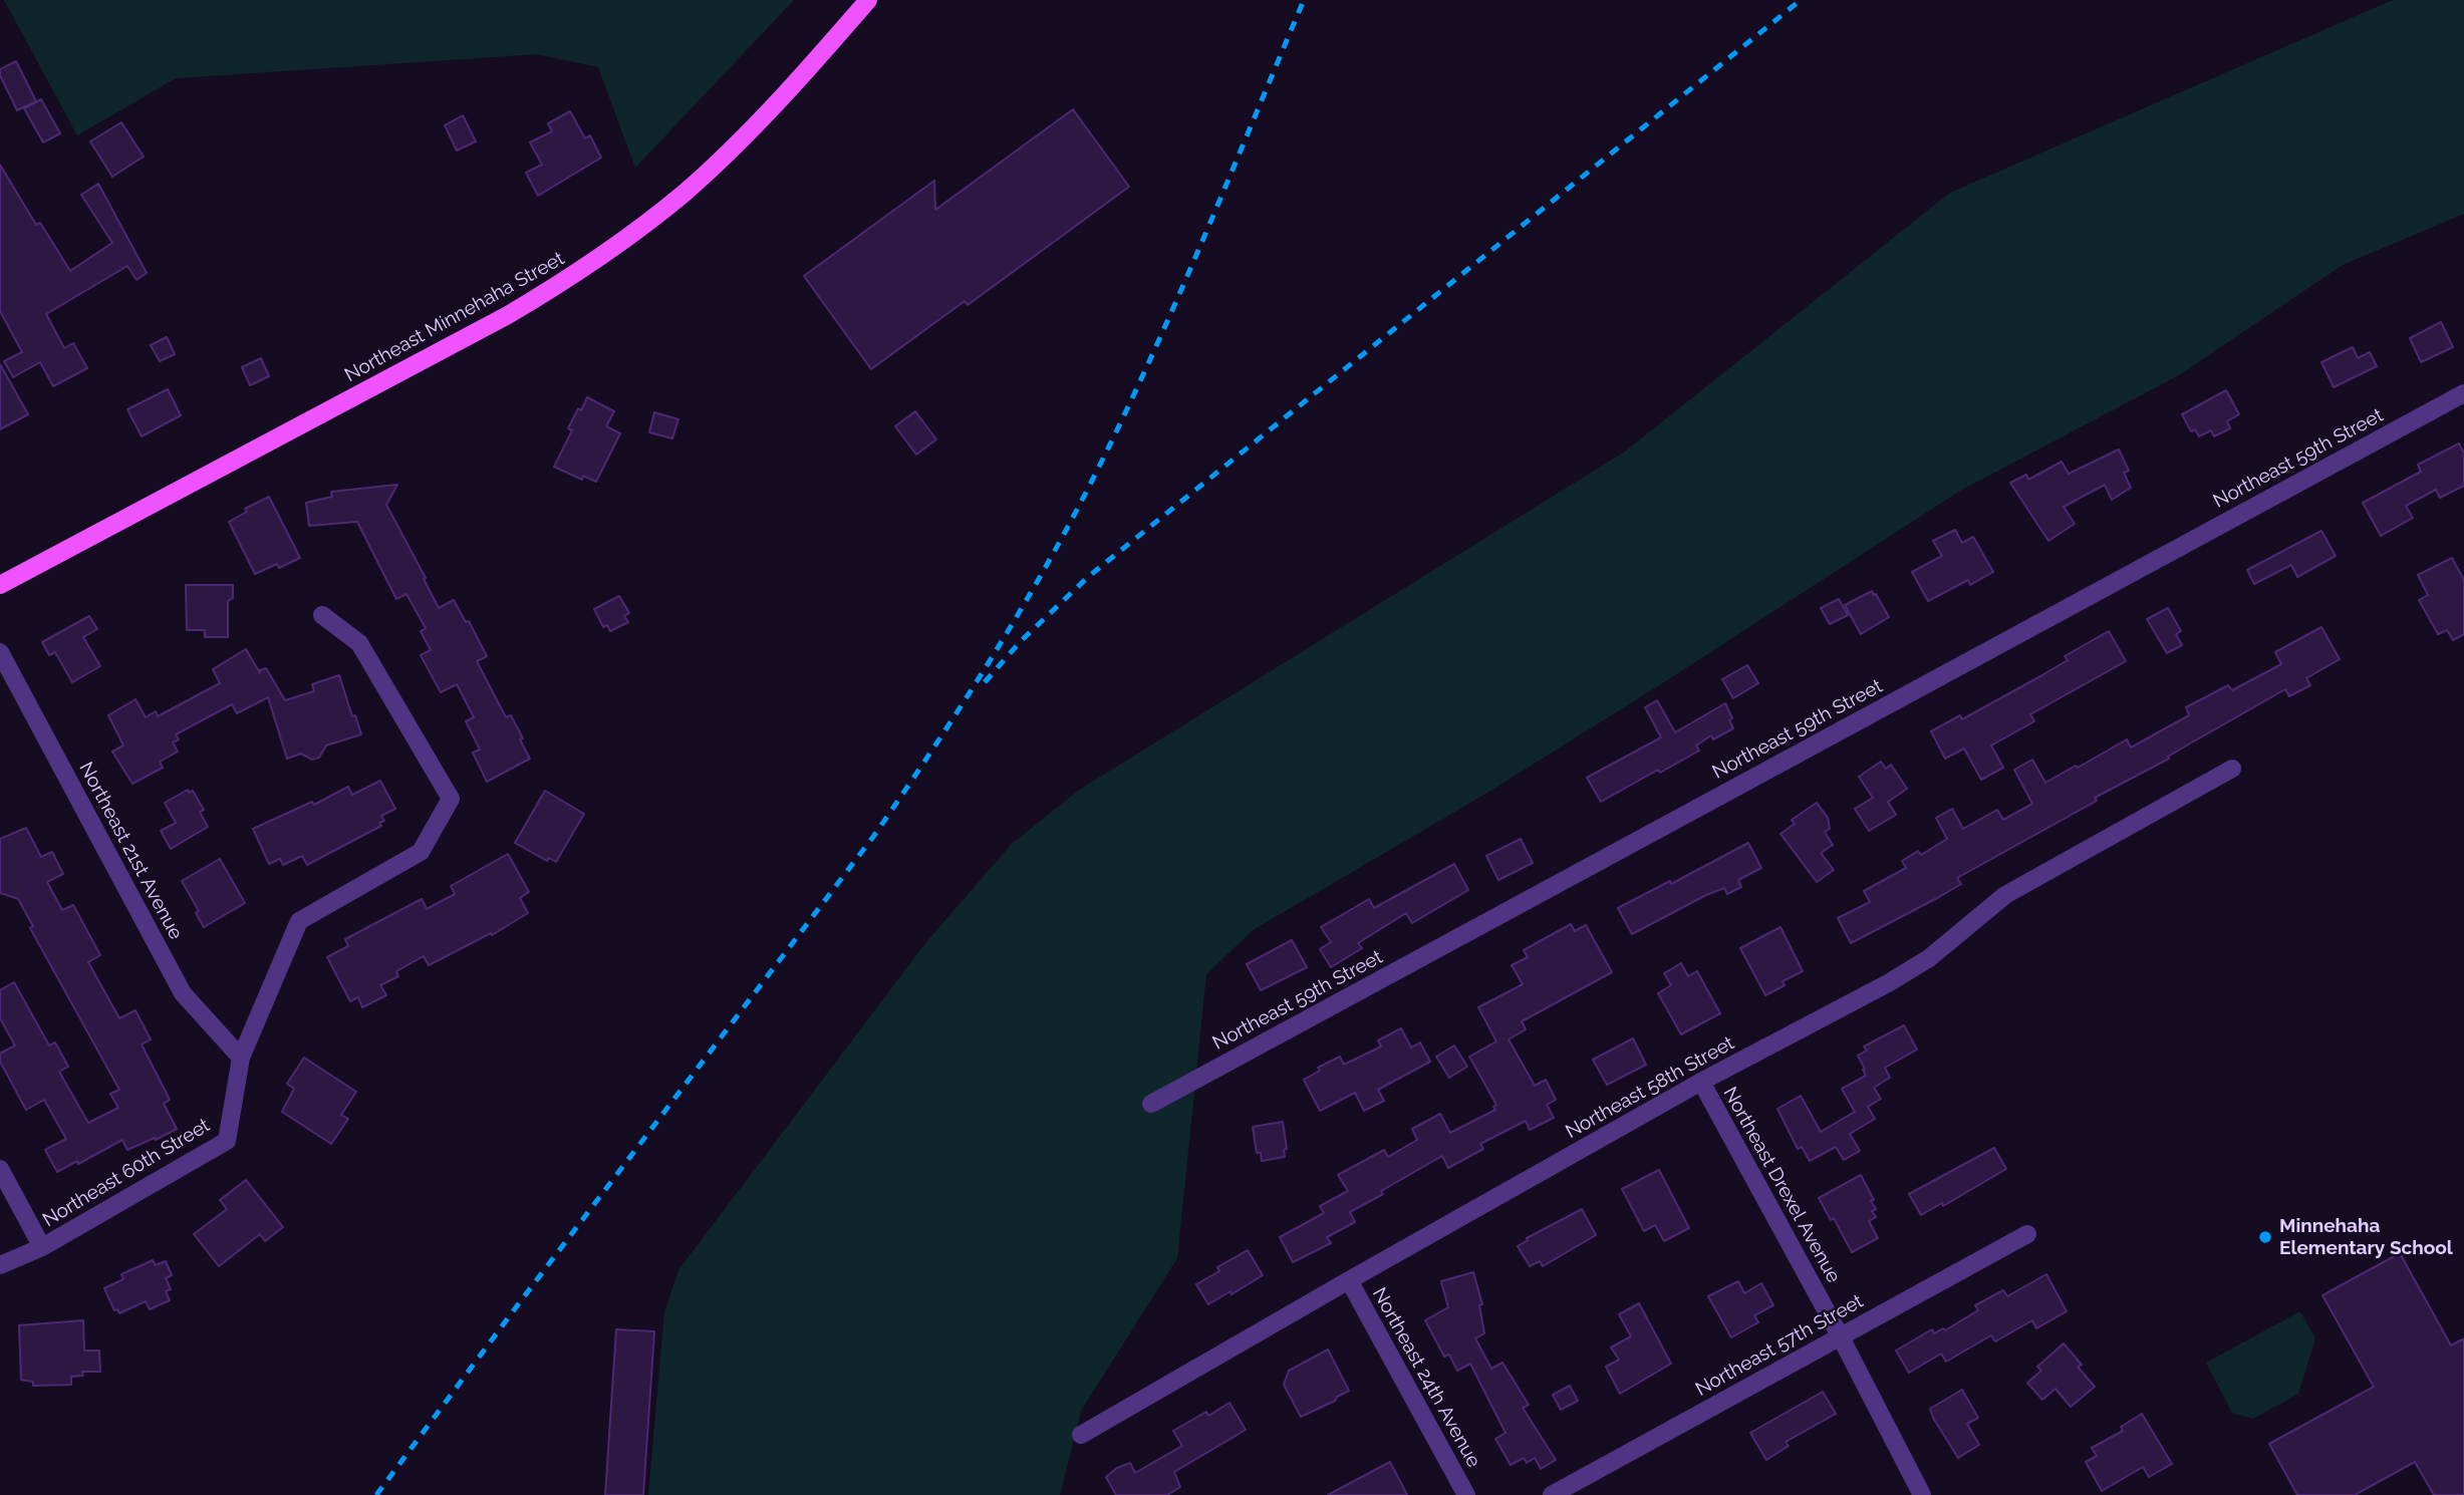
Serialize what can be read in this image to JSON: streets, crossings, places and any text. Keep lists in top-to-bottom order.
{
  "streets": {
    "main road": ["Northeast Minnehaha Street"],
    "street": [
      "Northeast 59th Street",
      "Northeast 21st Avenue",
      "Northeast 58th Street",
      "Northeast 60th Street",
      "Northeast Drexel Avenue",
      "Northeast 57th Street",
      "Northeast 24th Avenue"
    ]
  },
  "crossings": [
    ["Northeast 21st Avenue", "Northeast 60th Street"],
    ["Northeast 58th Street", "Northeast Drexel Avenue"],
    ["Northeast 58th Street", "Northeast 24th Avenue"],
    ["Northeast Drexel Avenue", "Northeast 57th Street"]
  ],
  "places": ["Minnehaha Elementary School"]
}
